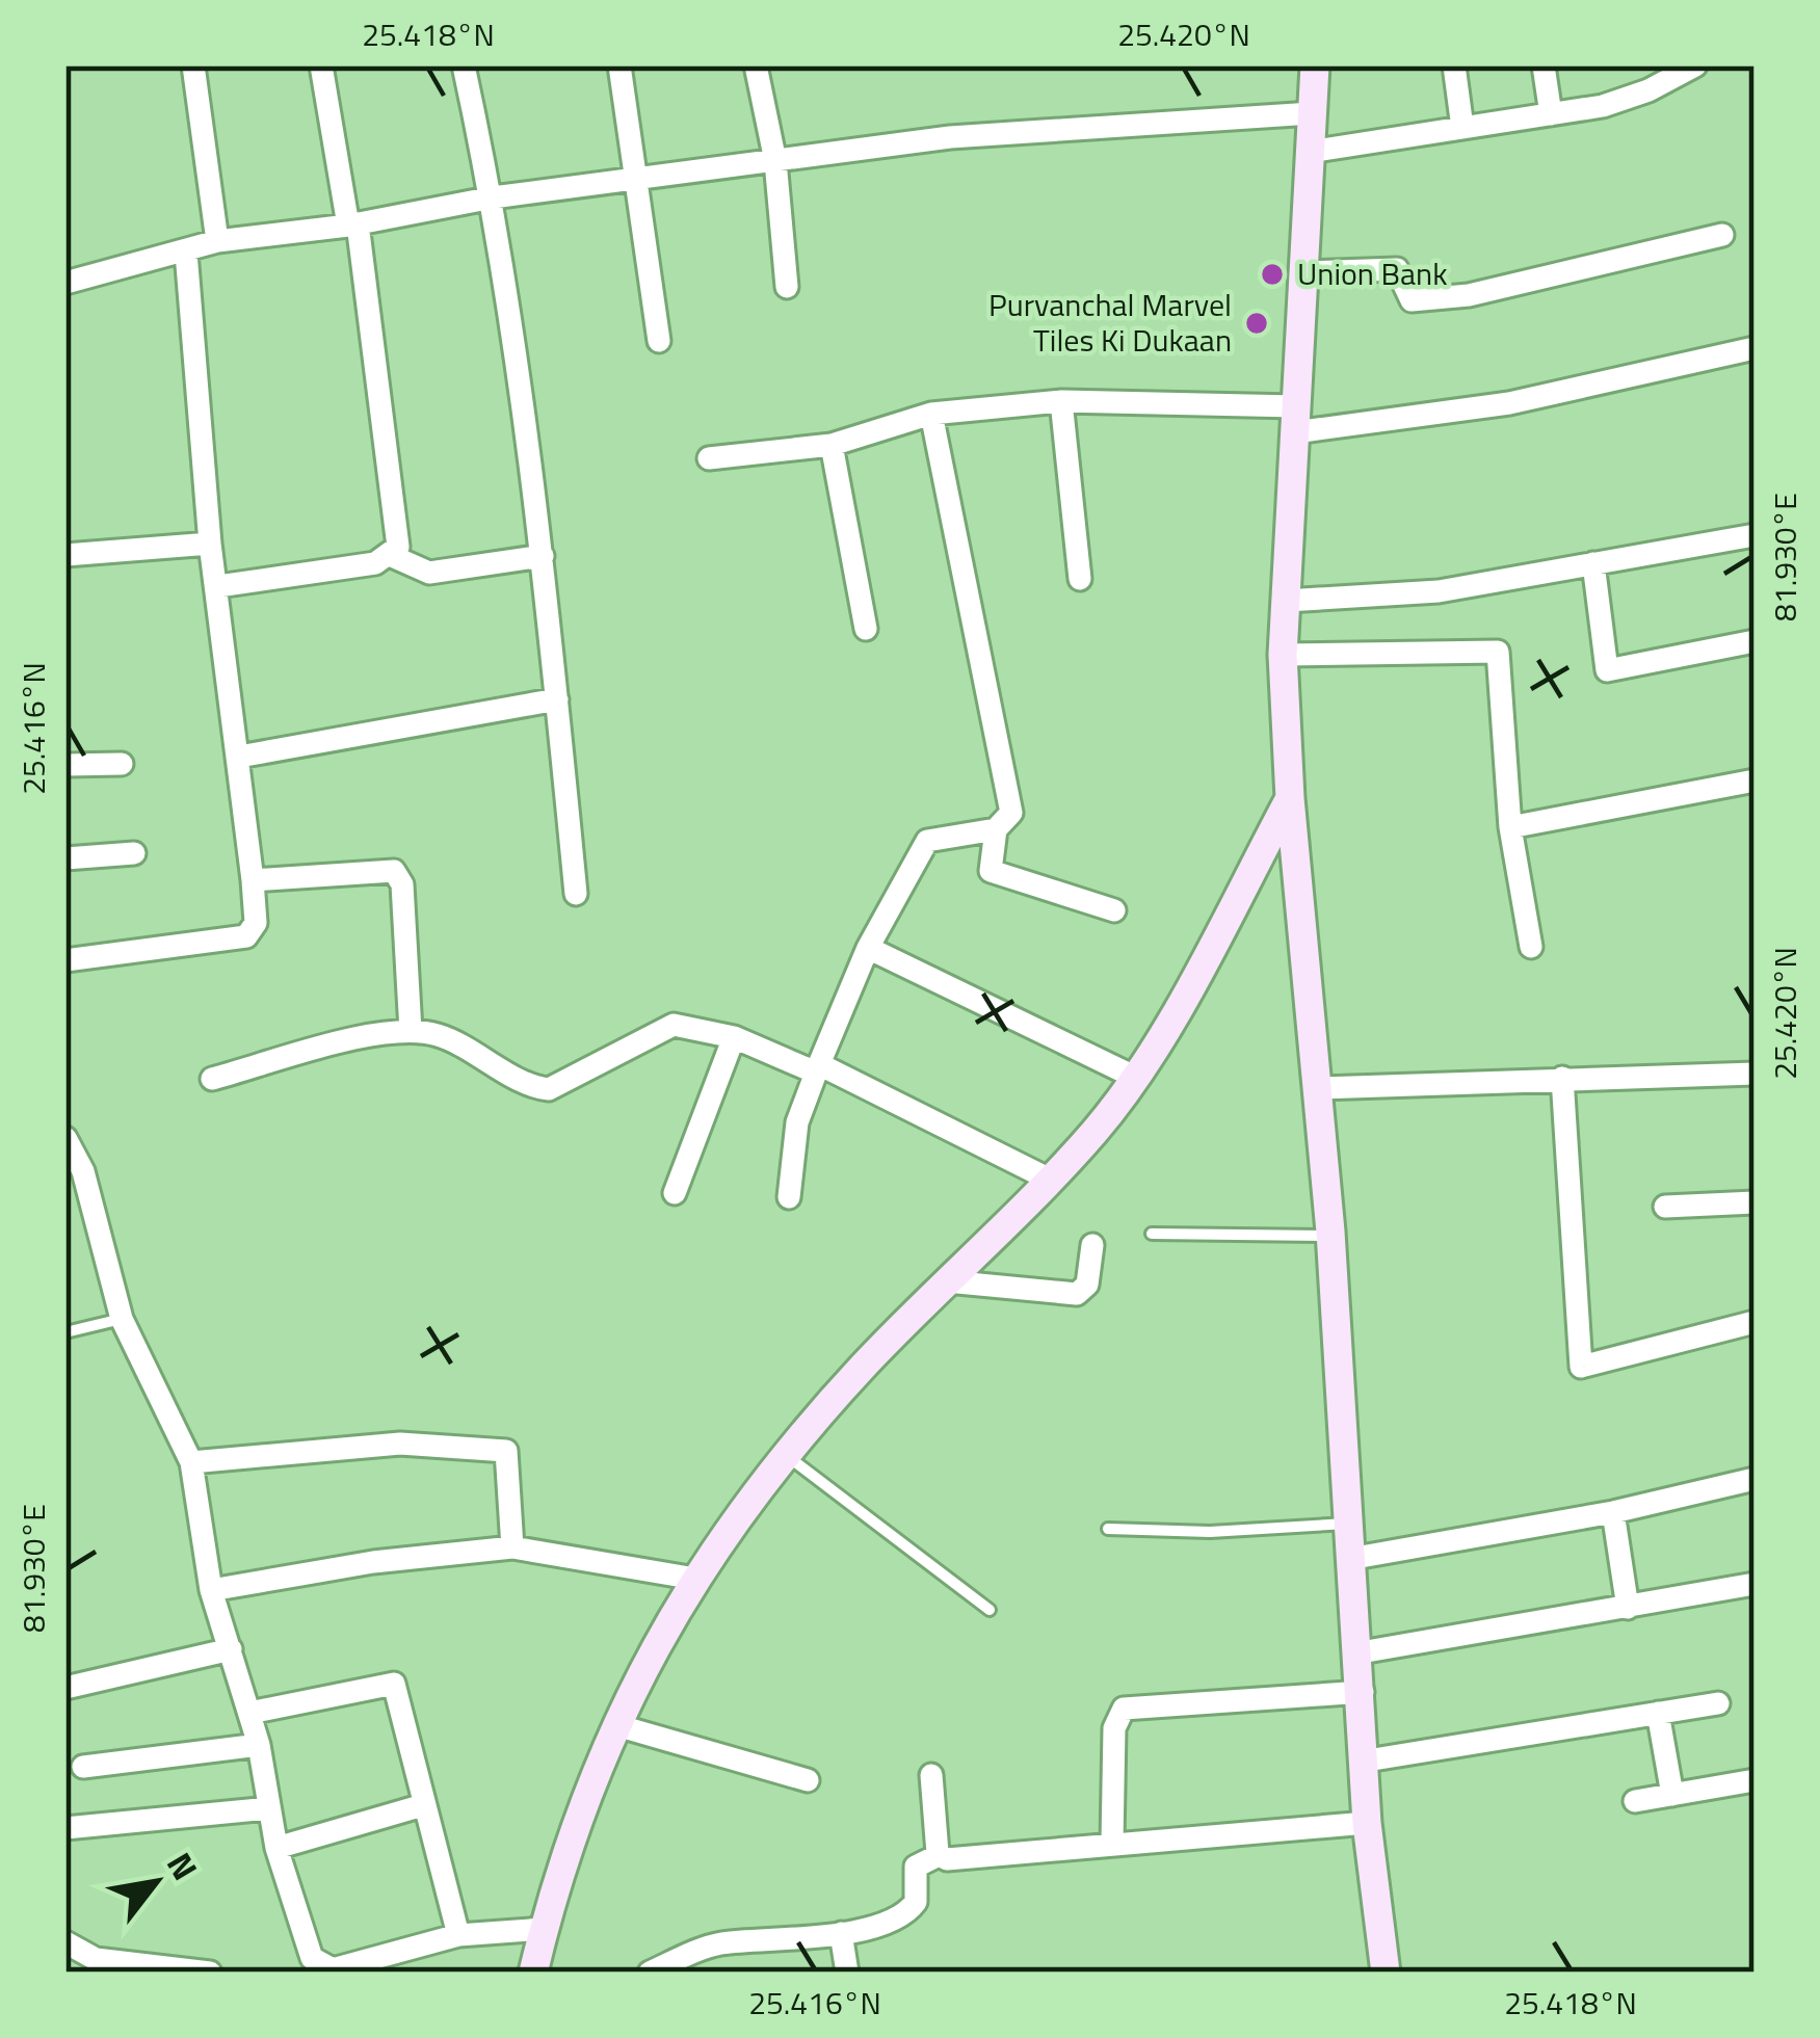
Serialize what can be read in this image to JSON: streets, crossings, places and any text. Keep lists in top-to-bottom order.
{
  "places": ["Union Bank", "Purvanchal Marvel Tiles Ki Dukaan"],
  "north": "top right",
  "coordinates": [
    "25.418°N",
    "25.420°N",
    "81.930°E",
    "25.416°N"
  ]
}
